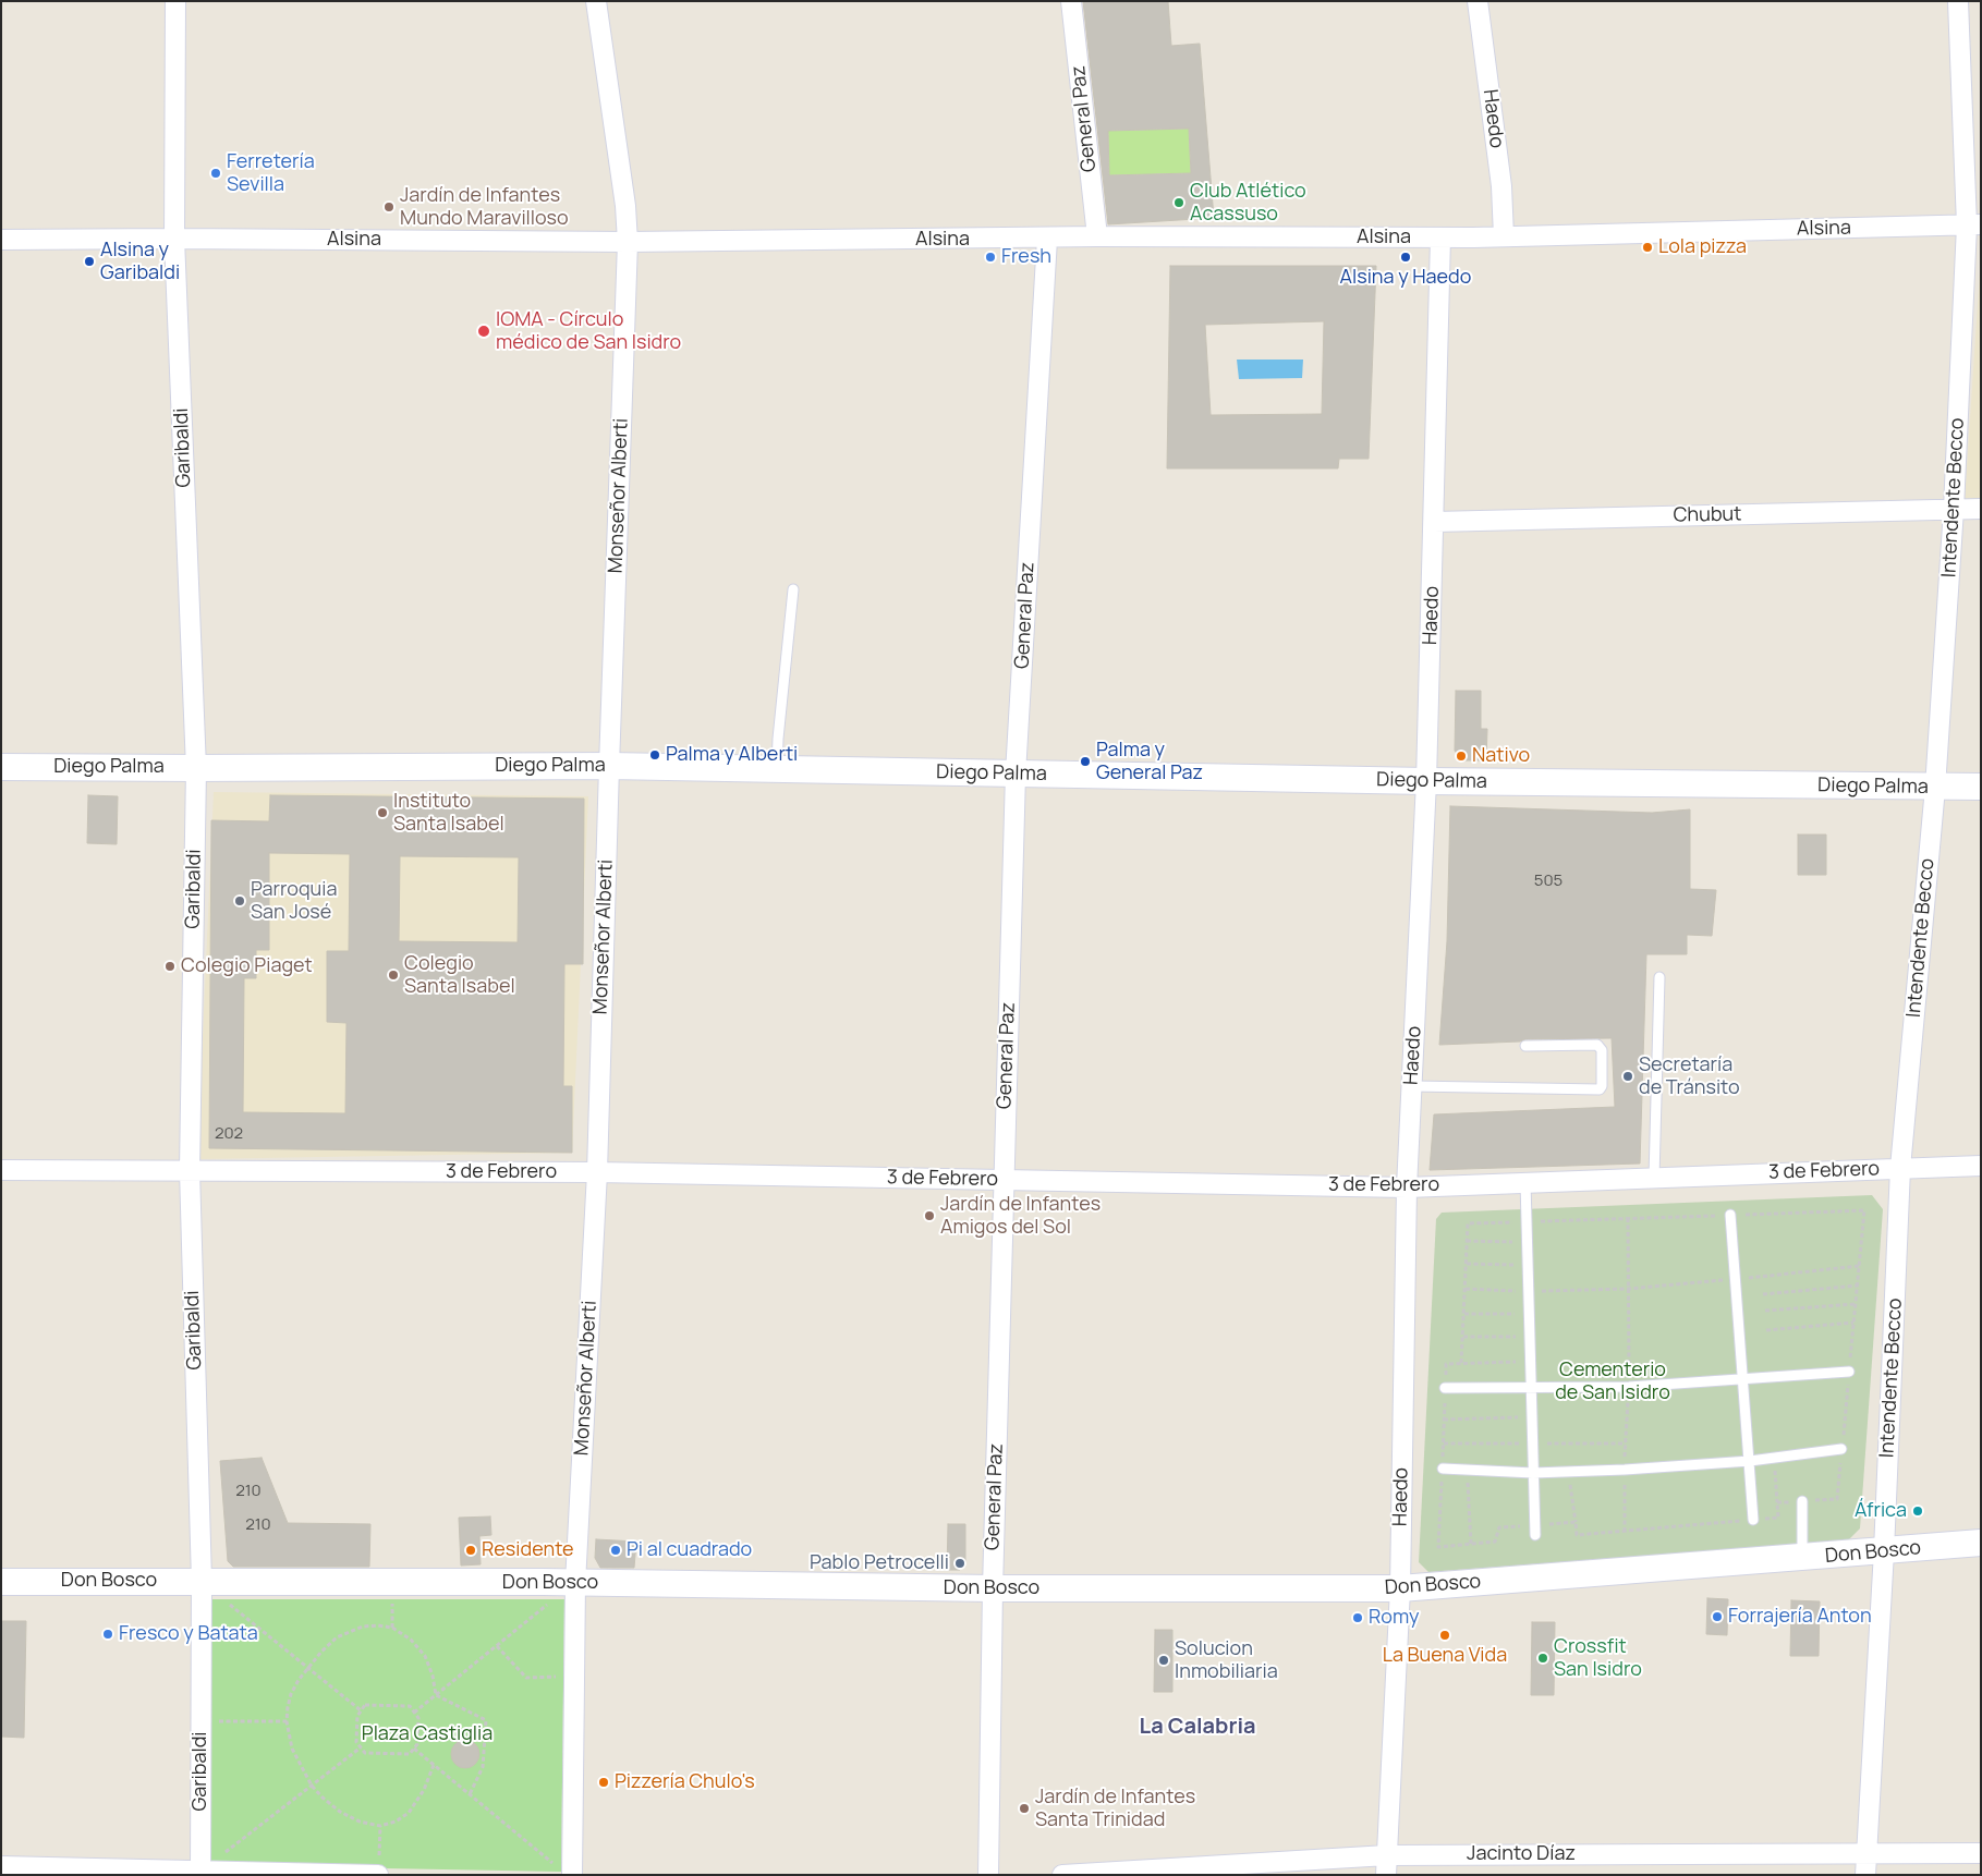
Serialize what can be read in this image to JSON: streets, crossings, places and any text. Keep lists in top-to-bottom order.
{
  "streets": {
    "street": [
      "General Paz",
      "Haedo",
      "Alsina",
      "Garibaldi",
      "Monseñor Alberti",
      "Intendente Becco",
      "Chubut",
      "Diego Palma",
      "3 de Febrero",
      "Don Bosco",
      "Jacinto Díaz"
    ]
  },
  "crossings": [
    ["General Paz", "Alsina"],
    ["General Paz", "Diego Palma"],
    ["General Paz", "3 de Febrero"],
    ["General Paz", "Don Bosco"],
    ["Haedo", "Alsina"],
    ["Haedo", "Chubut"],
    ["Haedo", "Diego Palma"],
    ["Haedo", "3 de Febrero"],
    ["Haedo", "Don Bosco"],
    ["Haedo", "Jacinto Díaz"],
    ["Alsina", "Garibaldi"],
    ["Alsina", "Monseñor Alberti"],
    ["Alsina", "Intendente Becco"],
    ["Garibaldi", "Diego Palma"],
    ["Garibaldi", "3 de Febrero"],
    ["Garibaldi", "Don Bosco"],
    ["Monseñor Alberti", "Diego Palma"],
    ["Monseñor Alberti", "3 de Febrero"],
    ["Monseñor Alberti", "Don Bosco"],
    ["Intendente Becco", "Chubut"],
    ["Intendente Becco", "Diego Palma"],
    ["Intendente Becco", "3 de Febrero"],
    ["Intendente Becco", "Don Bosco"],
    ["Intendente Becco", "Jacinto Díaz"]
  ],
  "districts": ["La Calabria"],
  "parks": ["Cementerio de San Isidro", "Plaza Castiglia"],
  "places": [
    "Ferretería Sevilla",
    "Club Atlético Acassuso",
    "Jardín de Infantes Mundo Maravilloso",
    "Lola pizza",
    "Fresh",
    "Alsina y Haedo",
    "Alsina y Garibaldi",
    "IOMA - Círculo médico de San Isidro",
    "Palma y Alberti",
    "Nativo",
    "Palma y General Paz",
    "Instituto Santa Isabel",
    "Parroquia San José",
    "Colegio Piaget",
    "Colegio Santa Isabel",
    "Secretaría de Tránsito",
    "Jardín de Infantes Amigos del Sol",
    "África",
    "Residente",
    "Pi al cuadrado",
    "Pablo Petrocelli",
    "Forrajería Anton",
    "Romy",
    "Fresco y Batata",
    "La Buena Vida",
    "Crossfit San Isidro",
    "Solucion Inmobiliaria",
    "Pizzería Chulo's",
    "Jardín de Infantes Santa Trinidad"
  ],
  "house_numbers": [
    "505",
    "202",
    "210",
    "210"
  ]
}
